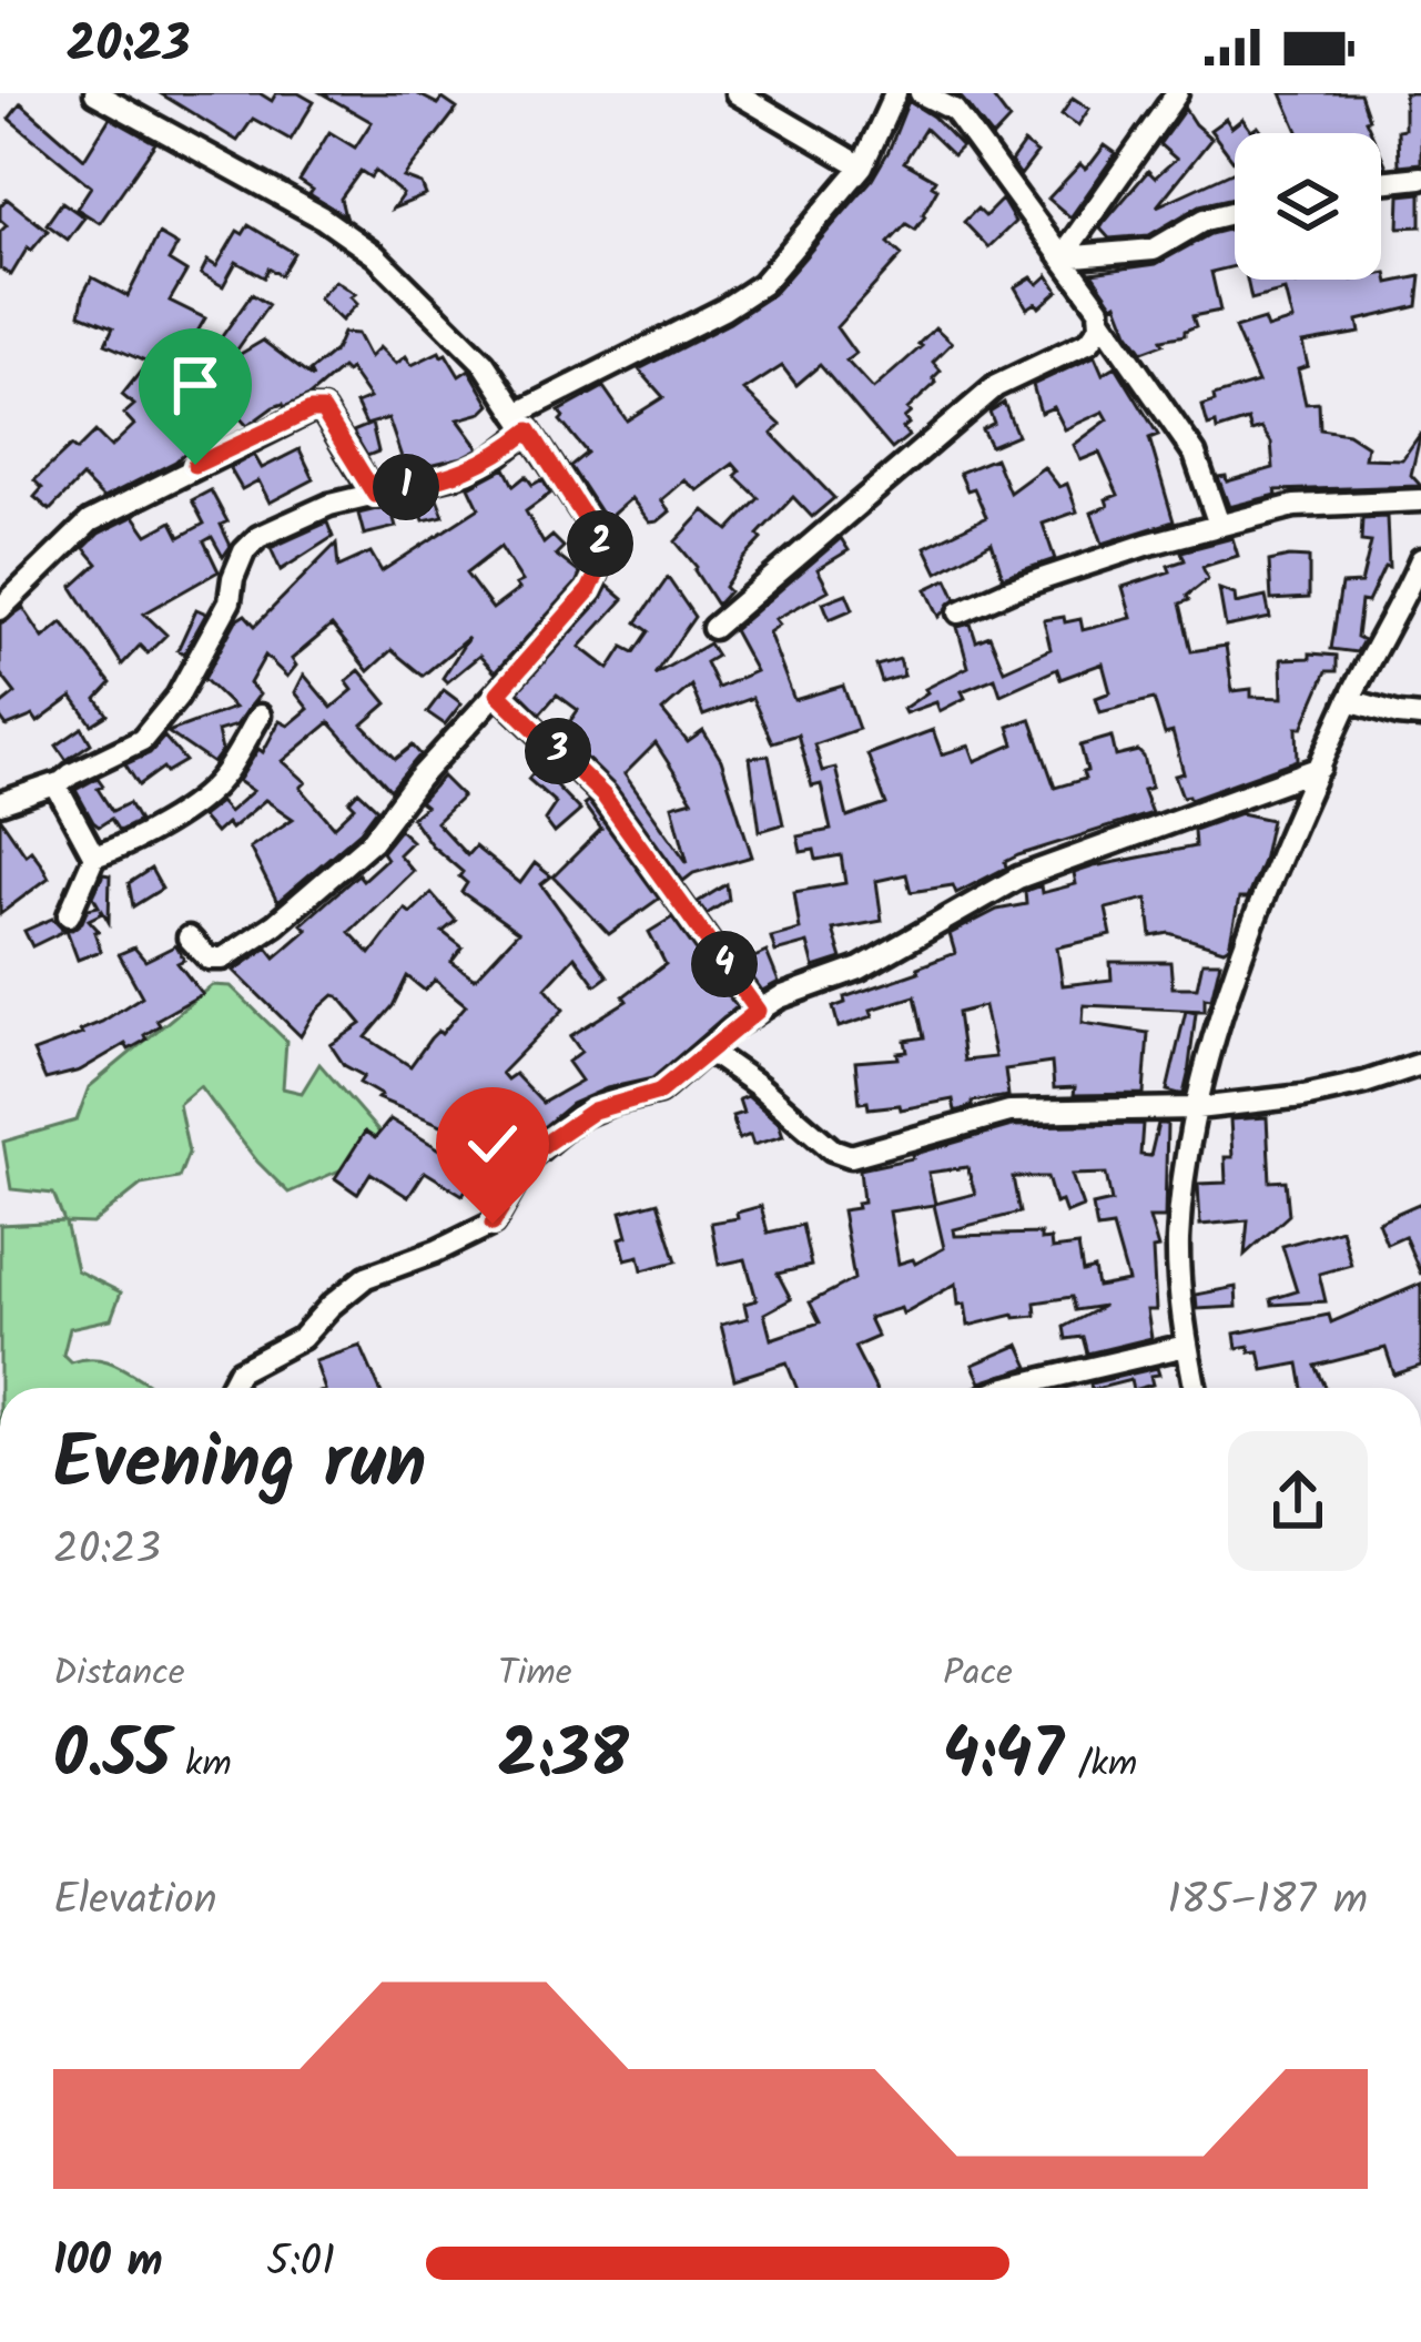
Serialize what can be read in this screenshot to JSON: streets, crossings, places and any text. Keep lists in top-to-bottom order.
{
  "page": {
    "status": "20:23",
    "pins": [
      "1",
      "2",
      "3",
      "4"
    ],
    "heading": ["Evening run", "20:23"],
    "stats": [
      ["Distance", "0.55 km"],
      ["Time", "2:38"],
      ["Pace", "4:47 /km"]
    ],
    "chart": ["Elevation", "185–187 m"],
    "list": [
      {
        "name": "100 m",
        "note": "5:01"
      }
    ]
  }
}
